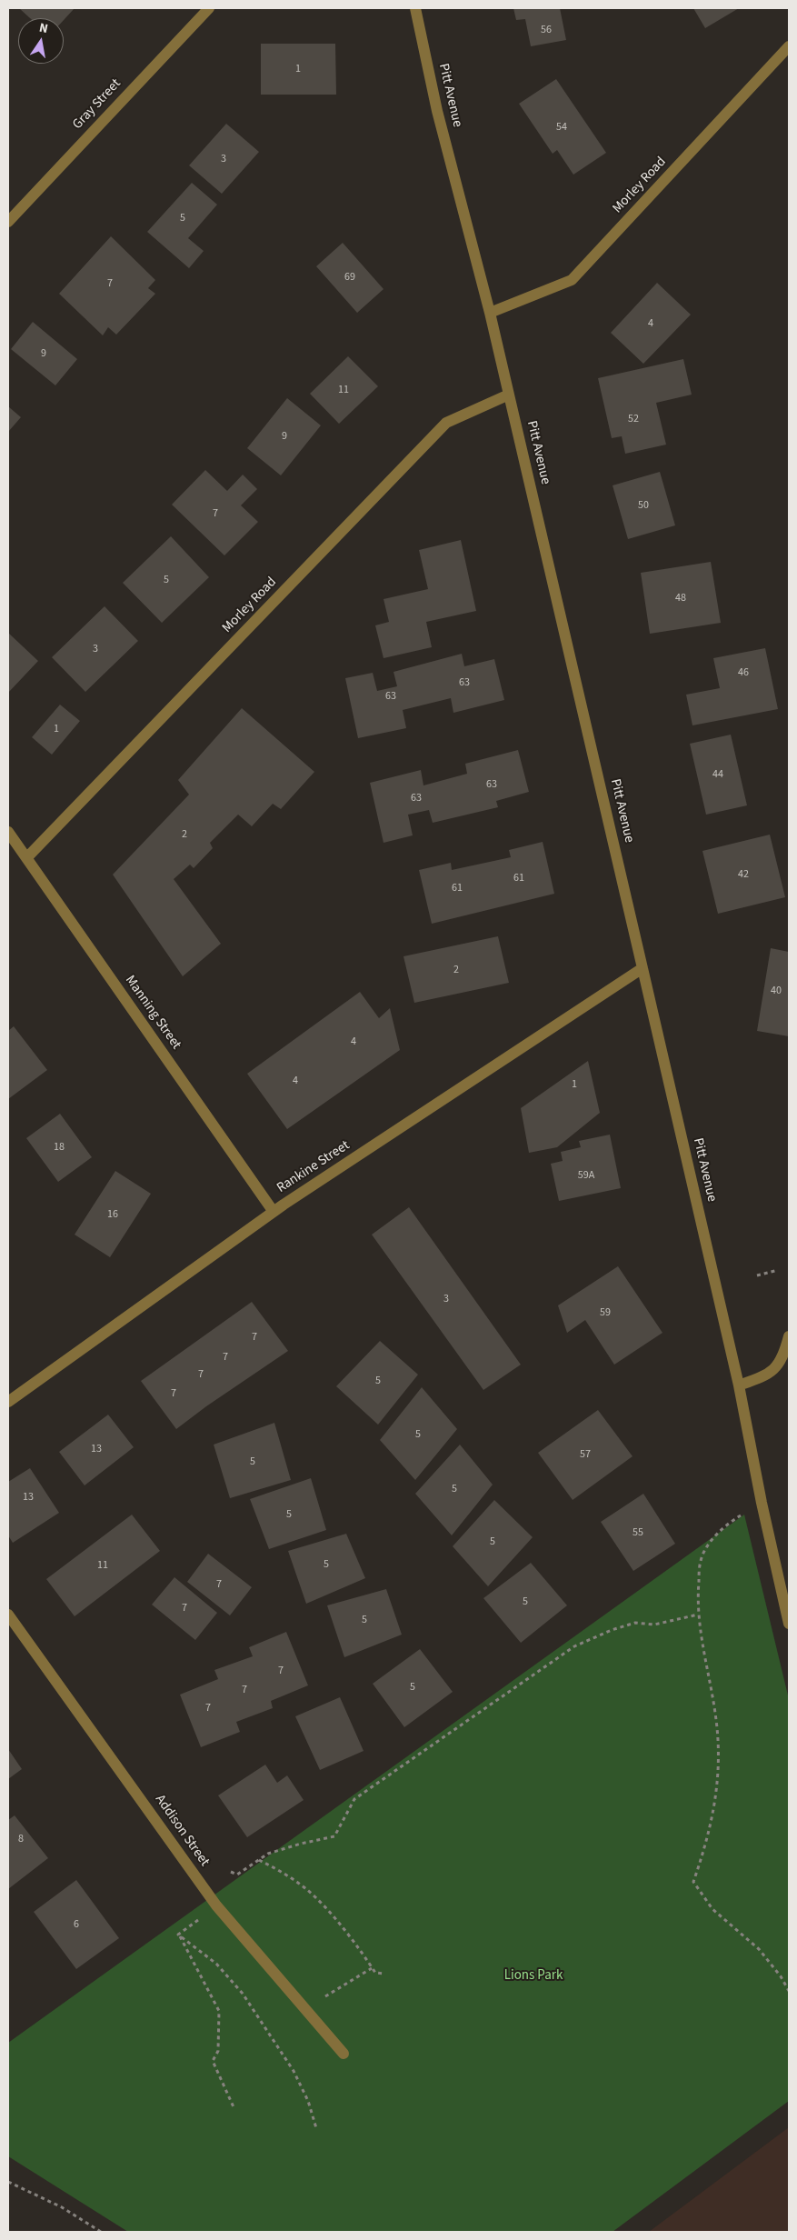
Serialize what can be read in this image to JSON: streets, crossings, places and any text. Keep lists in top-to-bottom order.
{
  "streets": {
    "street": [
      "Pitt Avenue",
      "Gray Street",
      "Morley Road",
      "Manning Street",
      "Rankine Street",
      "Addison Street"
    ]
  },
  "crossings": [
    ["Pitt Avenue", "Morley Road"],
    ["Pitt Avenue", "Rankine Street"],
    ["Morley Road", "Manning Street"],
    ["Manning Street", "Rankine Street"]
  ],
  "parks": ["Lions Park"],
  "house_numbers": [
    "56",
    "1",
    "54",
    "3",
    "5",
    "69",
    "7",
    "4",
    "9",
    "11",
    "52",
    "9",
    "50",
    "7",
    "5",
    "48",
    "3",
    "46",
    "63",
    "63",
    "1",
    "44",
    "63",
    "63",
    "2",
    "42",
    "61",
    "61",
    "2",
    "40",
    "4",
    "4",
    "1",
    "18",
    "59A",
    "16",
    "3",
    "59",
    "7",
    "7",
    "7",
    "5",
    "7",
    "5",
    "13",
    "57",
    "5",
    "5",
    "13",
    "5",
    "55",
    "5",
    "5",
    "11",
    "7",
    "5",
    "7",
    "5",
    "7",
    "5",
    "7",
    "7",
    "8",
    "6"
  ],
  "north": "top"
}
